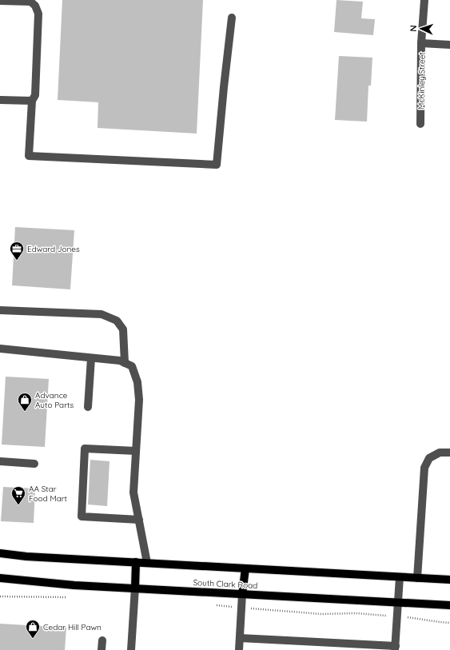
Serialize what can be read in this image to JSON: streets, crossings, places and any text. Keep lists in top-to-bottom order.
{
  "streets": {
    "main road": ["South Clark Road"],
    "street": ["McKinley Street"]
  },
  "places": {
    "office": ["Edward Jones"],
    "shop": ["Advance Auto Parts", "Cedar Hill Pawn"],
    "supermarket": ["AA Star Food Mart"]
  },
  "north": "left"
}
